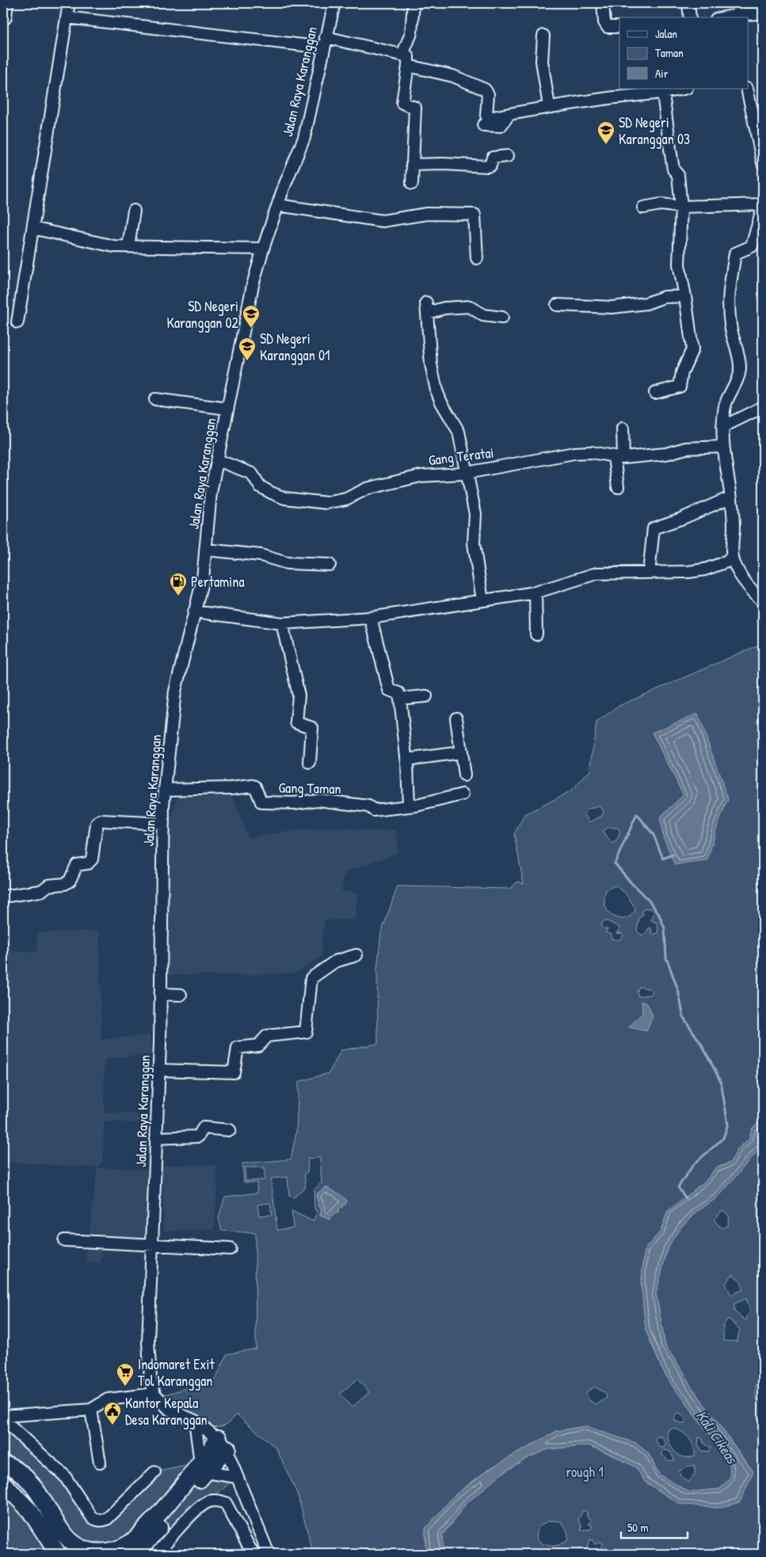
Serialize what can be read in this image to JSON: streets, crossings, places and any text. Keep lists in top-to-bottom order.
{
  "streets": {
    "street": ["Jalan Raya Karanggan", "Gang Teratai", "Gang Taman"]
  },
  "crossings": [
    ["Jalan Raya Karanggan", "Gang Teratai"],
    ["Jalan Raya Karanggan", "Gang Taman"]
  ],
  "water": ["Kali Cikeas"],
  "parks": ["rough 1"],
  "places": {
    "school or university": ["SD Negeri Karanggan 03", "SD Negeri Karanggan 02", "SD Negeri Karanggan 01"],
    "fuel station": ["Pertamina"],
    "supermarket": ["Indomaret Exit Tol Karanggan"],
    "public building": ["Kantor Kepala Desa Karanggan"]
  },
  "legend": ["Jalan", "Taman", "Air"],
  "scale_bar": "50 m"
}
